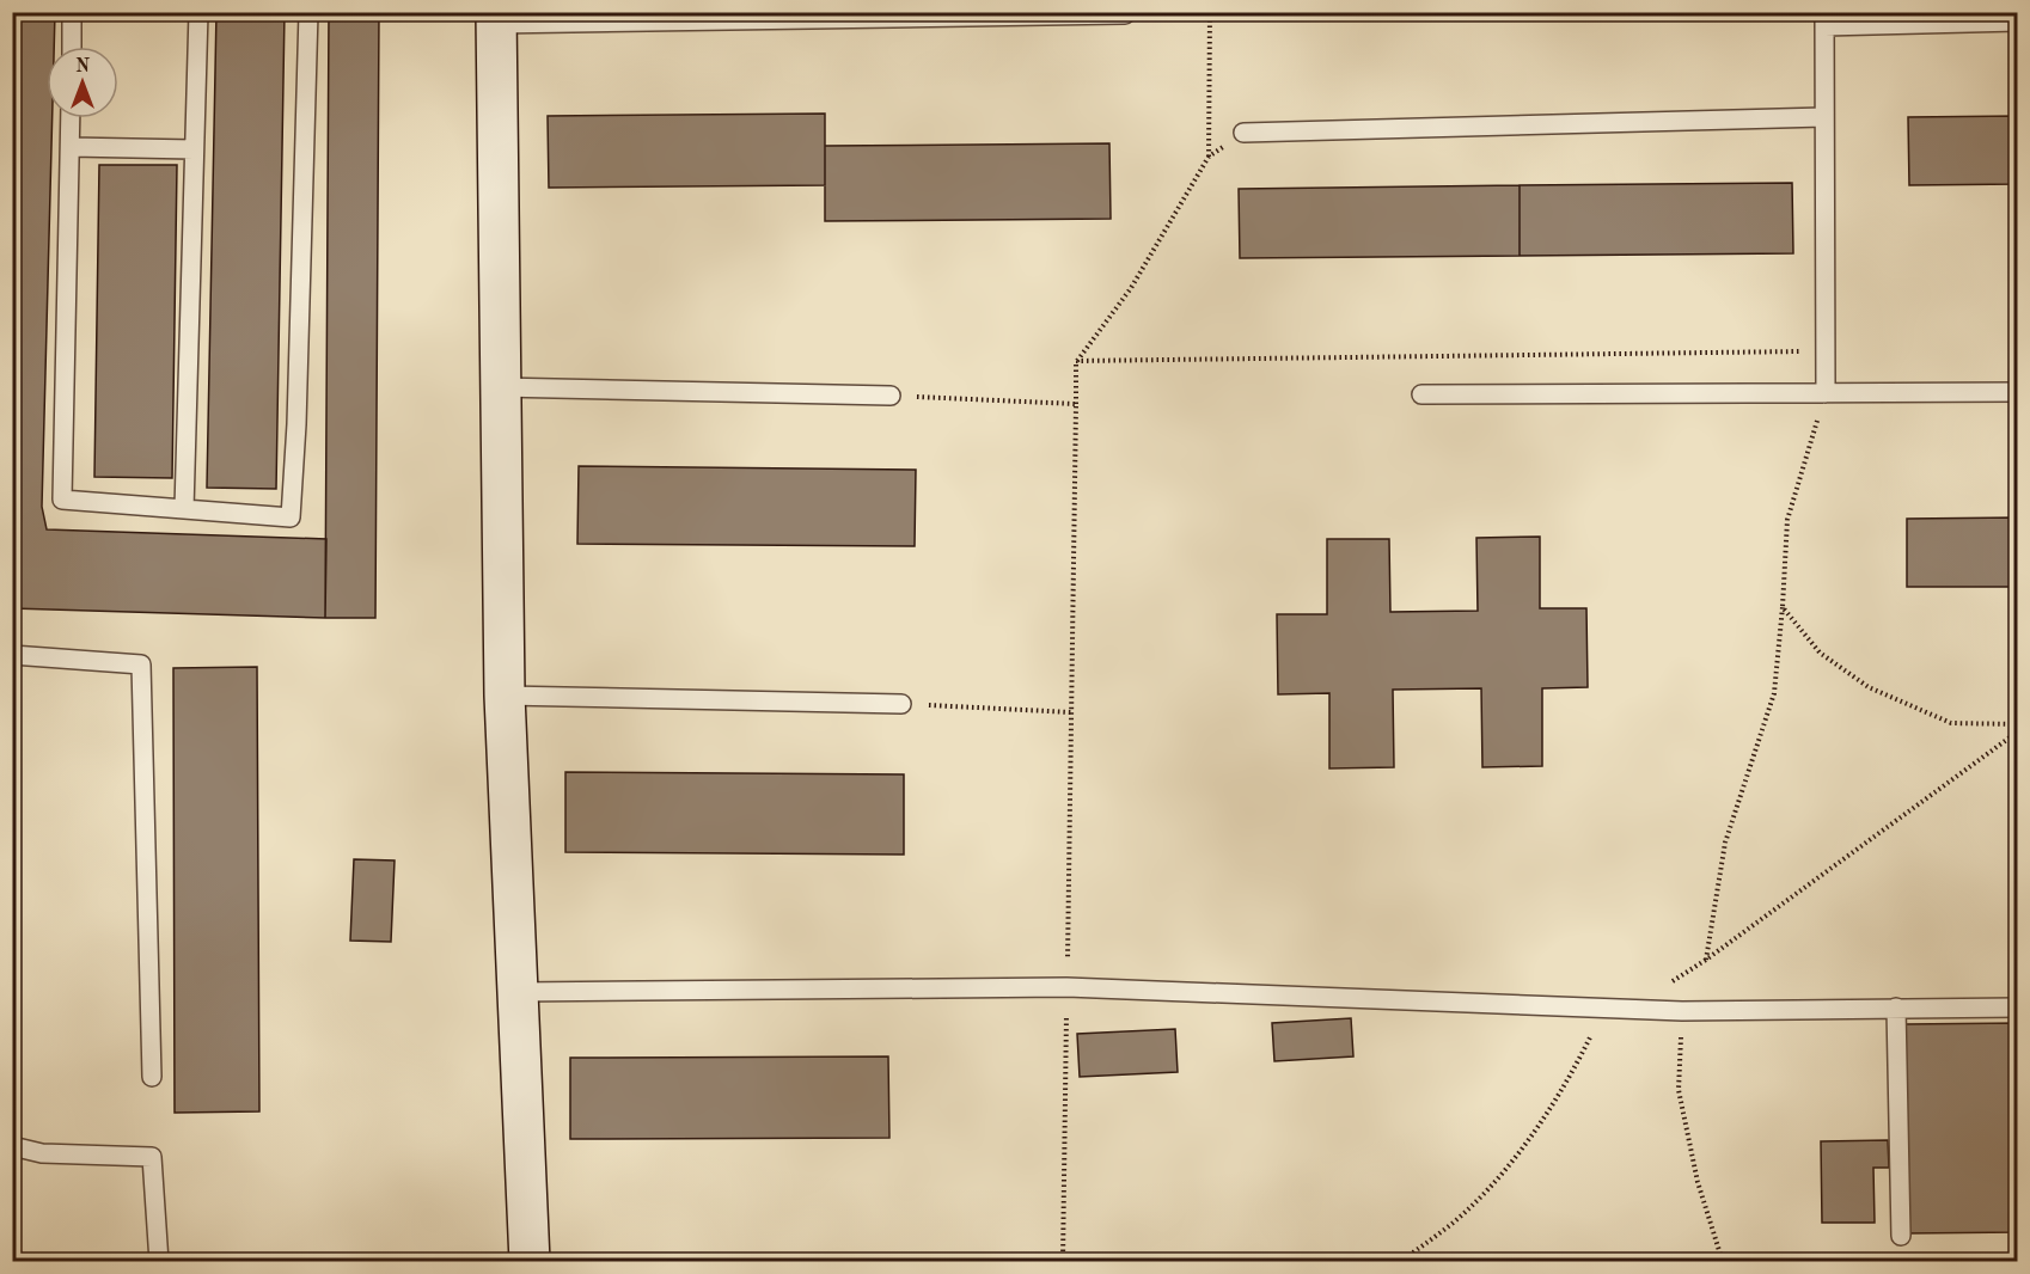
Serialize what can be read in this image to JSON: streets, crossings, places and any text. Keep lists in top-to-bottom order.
{
  "north": "top"
}
